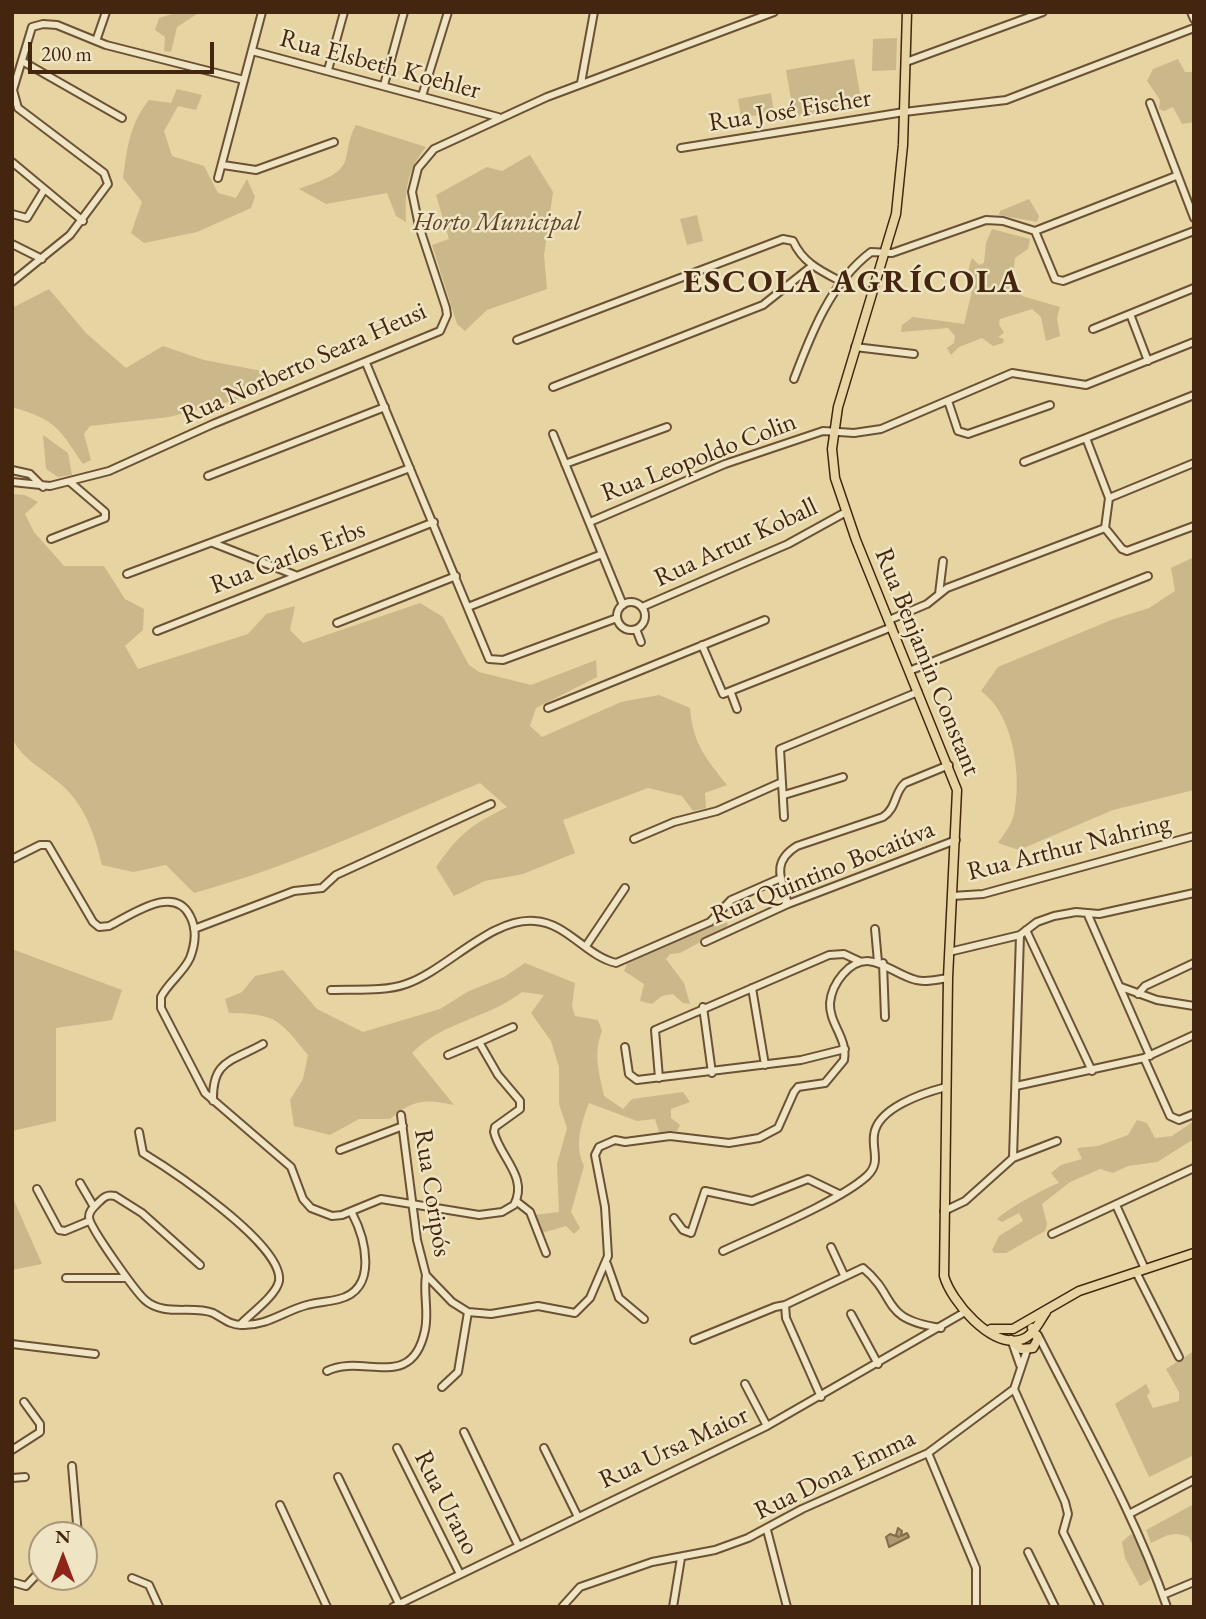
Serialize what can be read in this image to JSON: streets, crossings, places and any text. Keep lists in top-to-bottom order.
{
  "streets": {
    "main road": ["Rua Benjamin Constant"],
    "street": [
      "Rua Elsbeth Koehler",
      "Rua José Fischer",
      "Rua Norberto Seara Heusi",
      "Rua Leopoldo Colin",
      "Rua Artur Koball",
      "Rua Carlos Erbs",
      "Rua Arthur Nahring",
      "Rua Quintino Bocaiúva",
      "Rua Coripós",
      "Rua Ursa Maior",
      "Rua Dona Emma",
      "Rua Urano"
    ]
  },
  "crossings": [
    ["Rua Elsbeth Koehler", "Rua Norberto Seara Heusi"],
    ["Rua José Fischer", "Rua Benjamin Constant"],
    ["Rua Leopoldo Colin", "Rua Benjamin Constant"],
    ["Rua Artur Koball", "Rua Benjamin Constant"],
    ["Rua Benjamin Constant", "Rua Arthur Nahring"],
    ["Rua Benjamin Constant", "Rua Quintino Bocaiúva"],
    ["Rua Benjamin Constant", "Rua Ursa Maior"],
    ["Rua Ursa Maior", "Rua Urano"]
  ],
  "districts": ["ESCOLA AGRÍCOLA"],
  "parks": ["Horto Municipal"],
  "scale_bar": "200 m",
  "north": "top"
}
